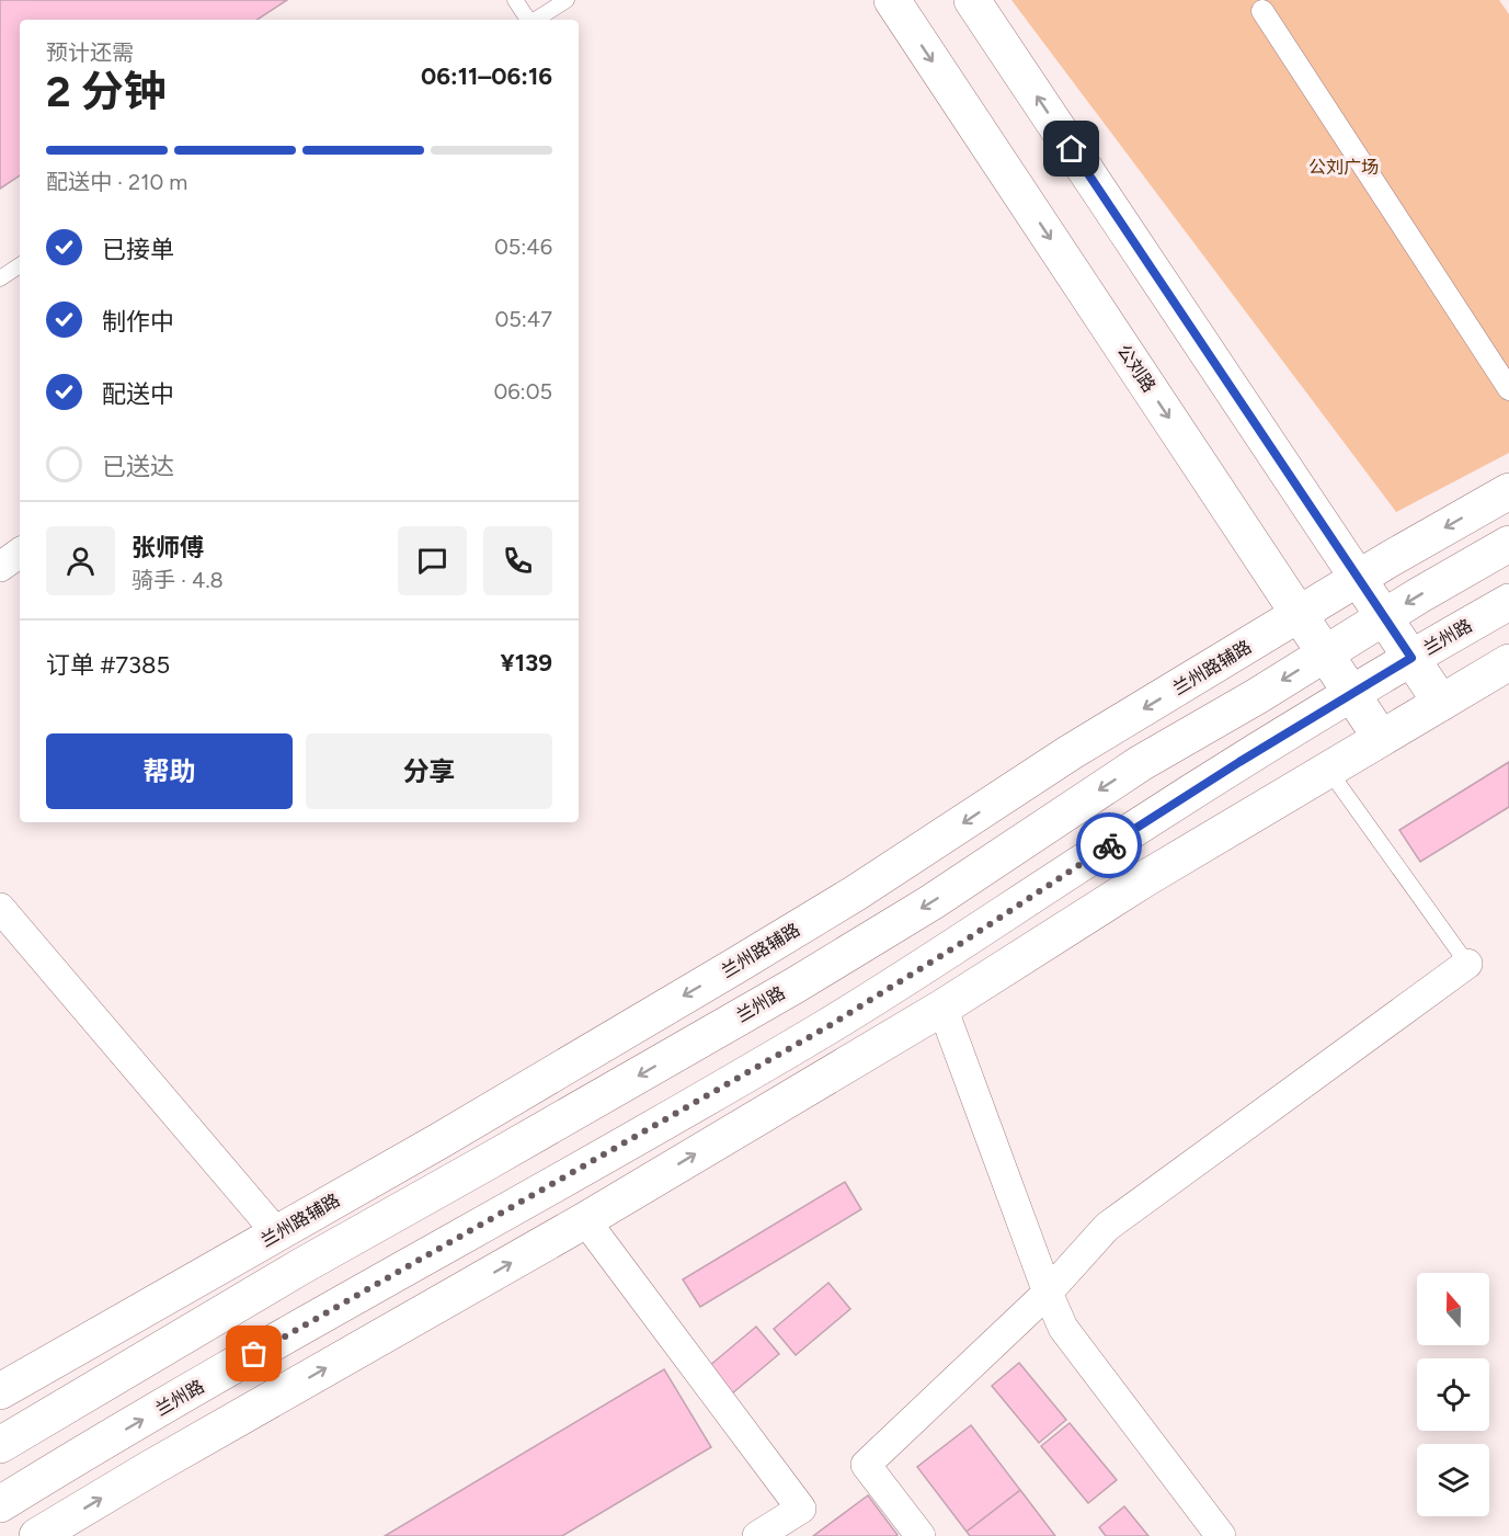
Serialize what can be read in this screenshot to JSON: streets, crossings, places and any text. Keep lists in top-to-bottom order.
{
  "streets": {
    "main road": ["公刘路", "兰州路", "兰州路辅路"]
  },
  "crossings": [
    ["公刘路", "兰州路"],
    ["公刘路", "兰州路辅路"]
  ],
  "parks": ["公刘广场"],
  "north": "top",
  "page": {
    "heading": ["2 分钟", "预计还需", "06:11–06:16"],
    "panel": [
      "张师傅",
      "骑手 · 4.8",
      "订单 #7385",
      "¥139"
    ],
    "bar": "配送中 · 210 m",
    "list": [
      ["已接单", "05:46"],
      ["制作中", "05:47"],
      ["配送中", "06:05"],
      "已送达"
    ],
    "buttons": ["帮助", "分享"]
  }
}
